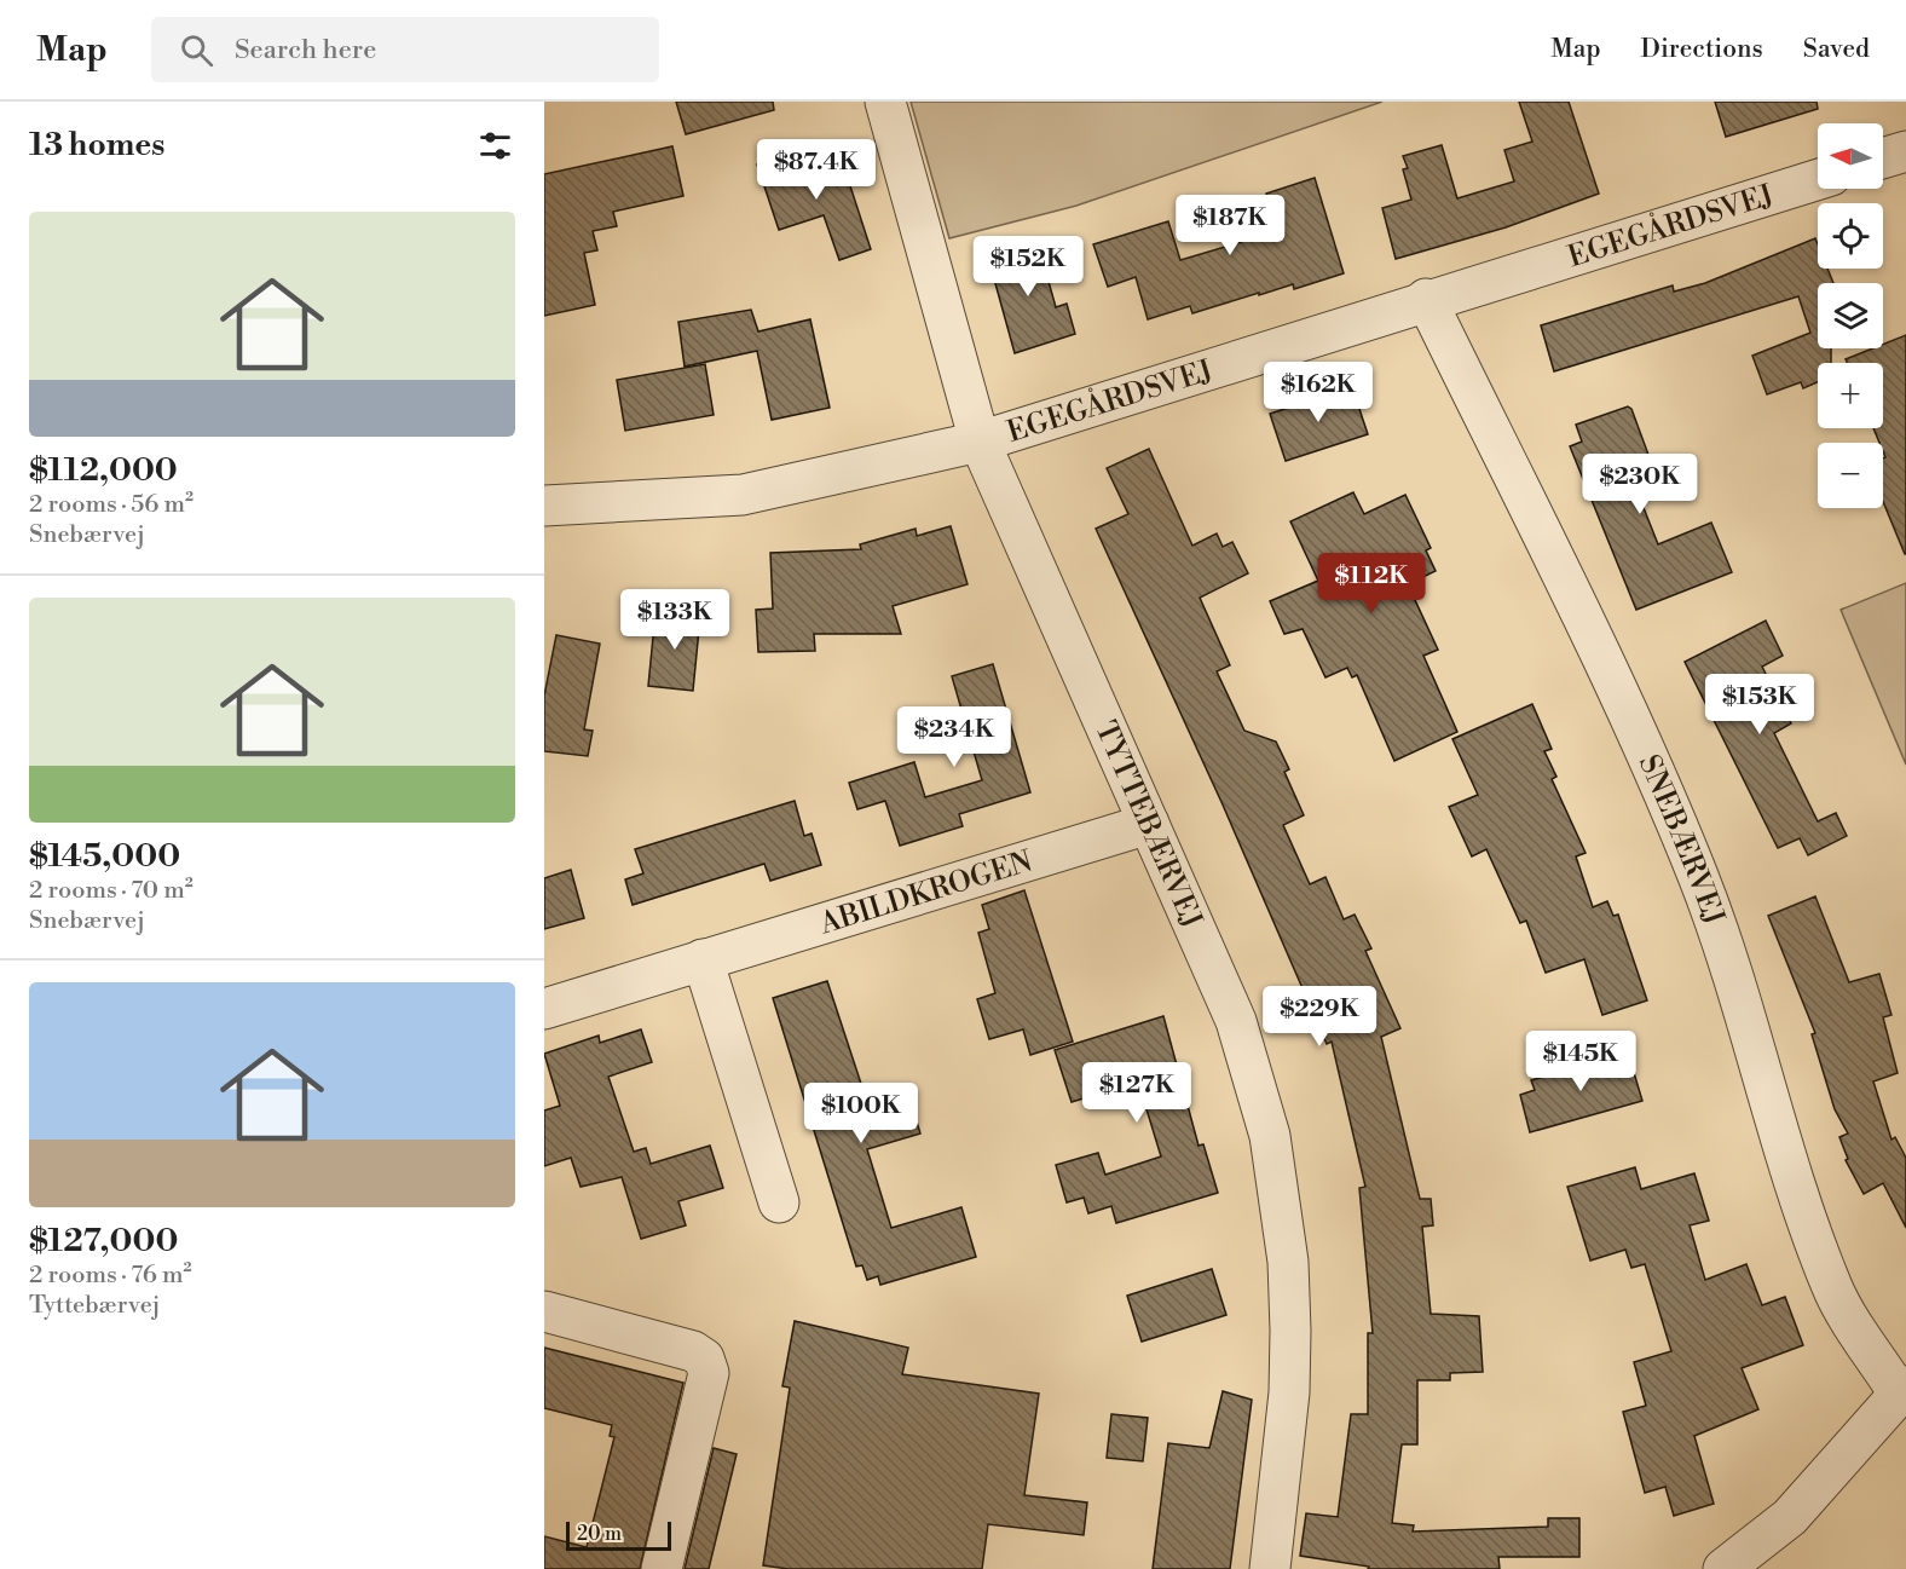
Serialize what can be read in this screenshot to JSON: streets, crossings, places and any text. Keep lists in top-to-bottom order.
{
  "streets": {
    "street": [
      "EGEGÅRDSVEJ",
      "TYTTEBÆRVEJ",
      "SNEBÆRVEJ",
      "ABILDKROGEN"
    ]
  },
  "crossings": [
    ["EGEGÅRDSVEJ", "TYTTEBÆRVEJ"],
    ["EGEGÅRDSVEJ", "SNEBÆRVEJ"],
    ["TYTTEBÆRVEJ", "ABILDKROGEN"]
  ],
  "scale_bar": "20 m",
  "north": "left",
  "page": {
    "header": "Map",
    "search": "Search here",
    "nav": ["Map", "Directions", "Saved"],
    "heading": "13 homes",
    "map_buttons": ["+", "−"],
    "price": [
      "$87.4K",
      "$187K",
      "$152K",
      "$162K",
      "$230K",
      "$112K",
      "$133K",
      "$153K",
      "$234K",
      "$229K",
      "$145K",
      "$127K",
      "$100K"
    ],
    "list": [
      {
        "name": "$112,000",
        "note": "2 rooms · 56 m² · Snebærvej"
      },
      {
        "name": "$145,000",
        "note": "2 rooms · 70 m² · Snebærvej"
      },
      {
        "name": "$127,000",
        "note": "2 rooms · 76 m² · Tyttebærvej"
      }
    ],
    "scale": "20 m"
  }
}
